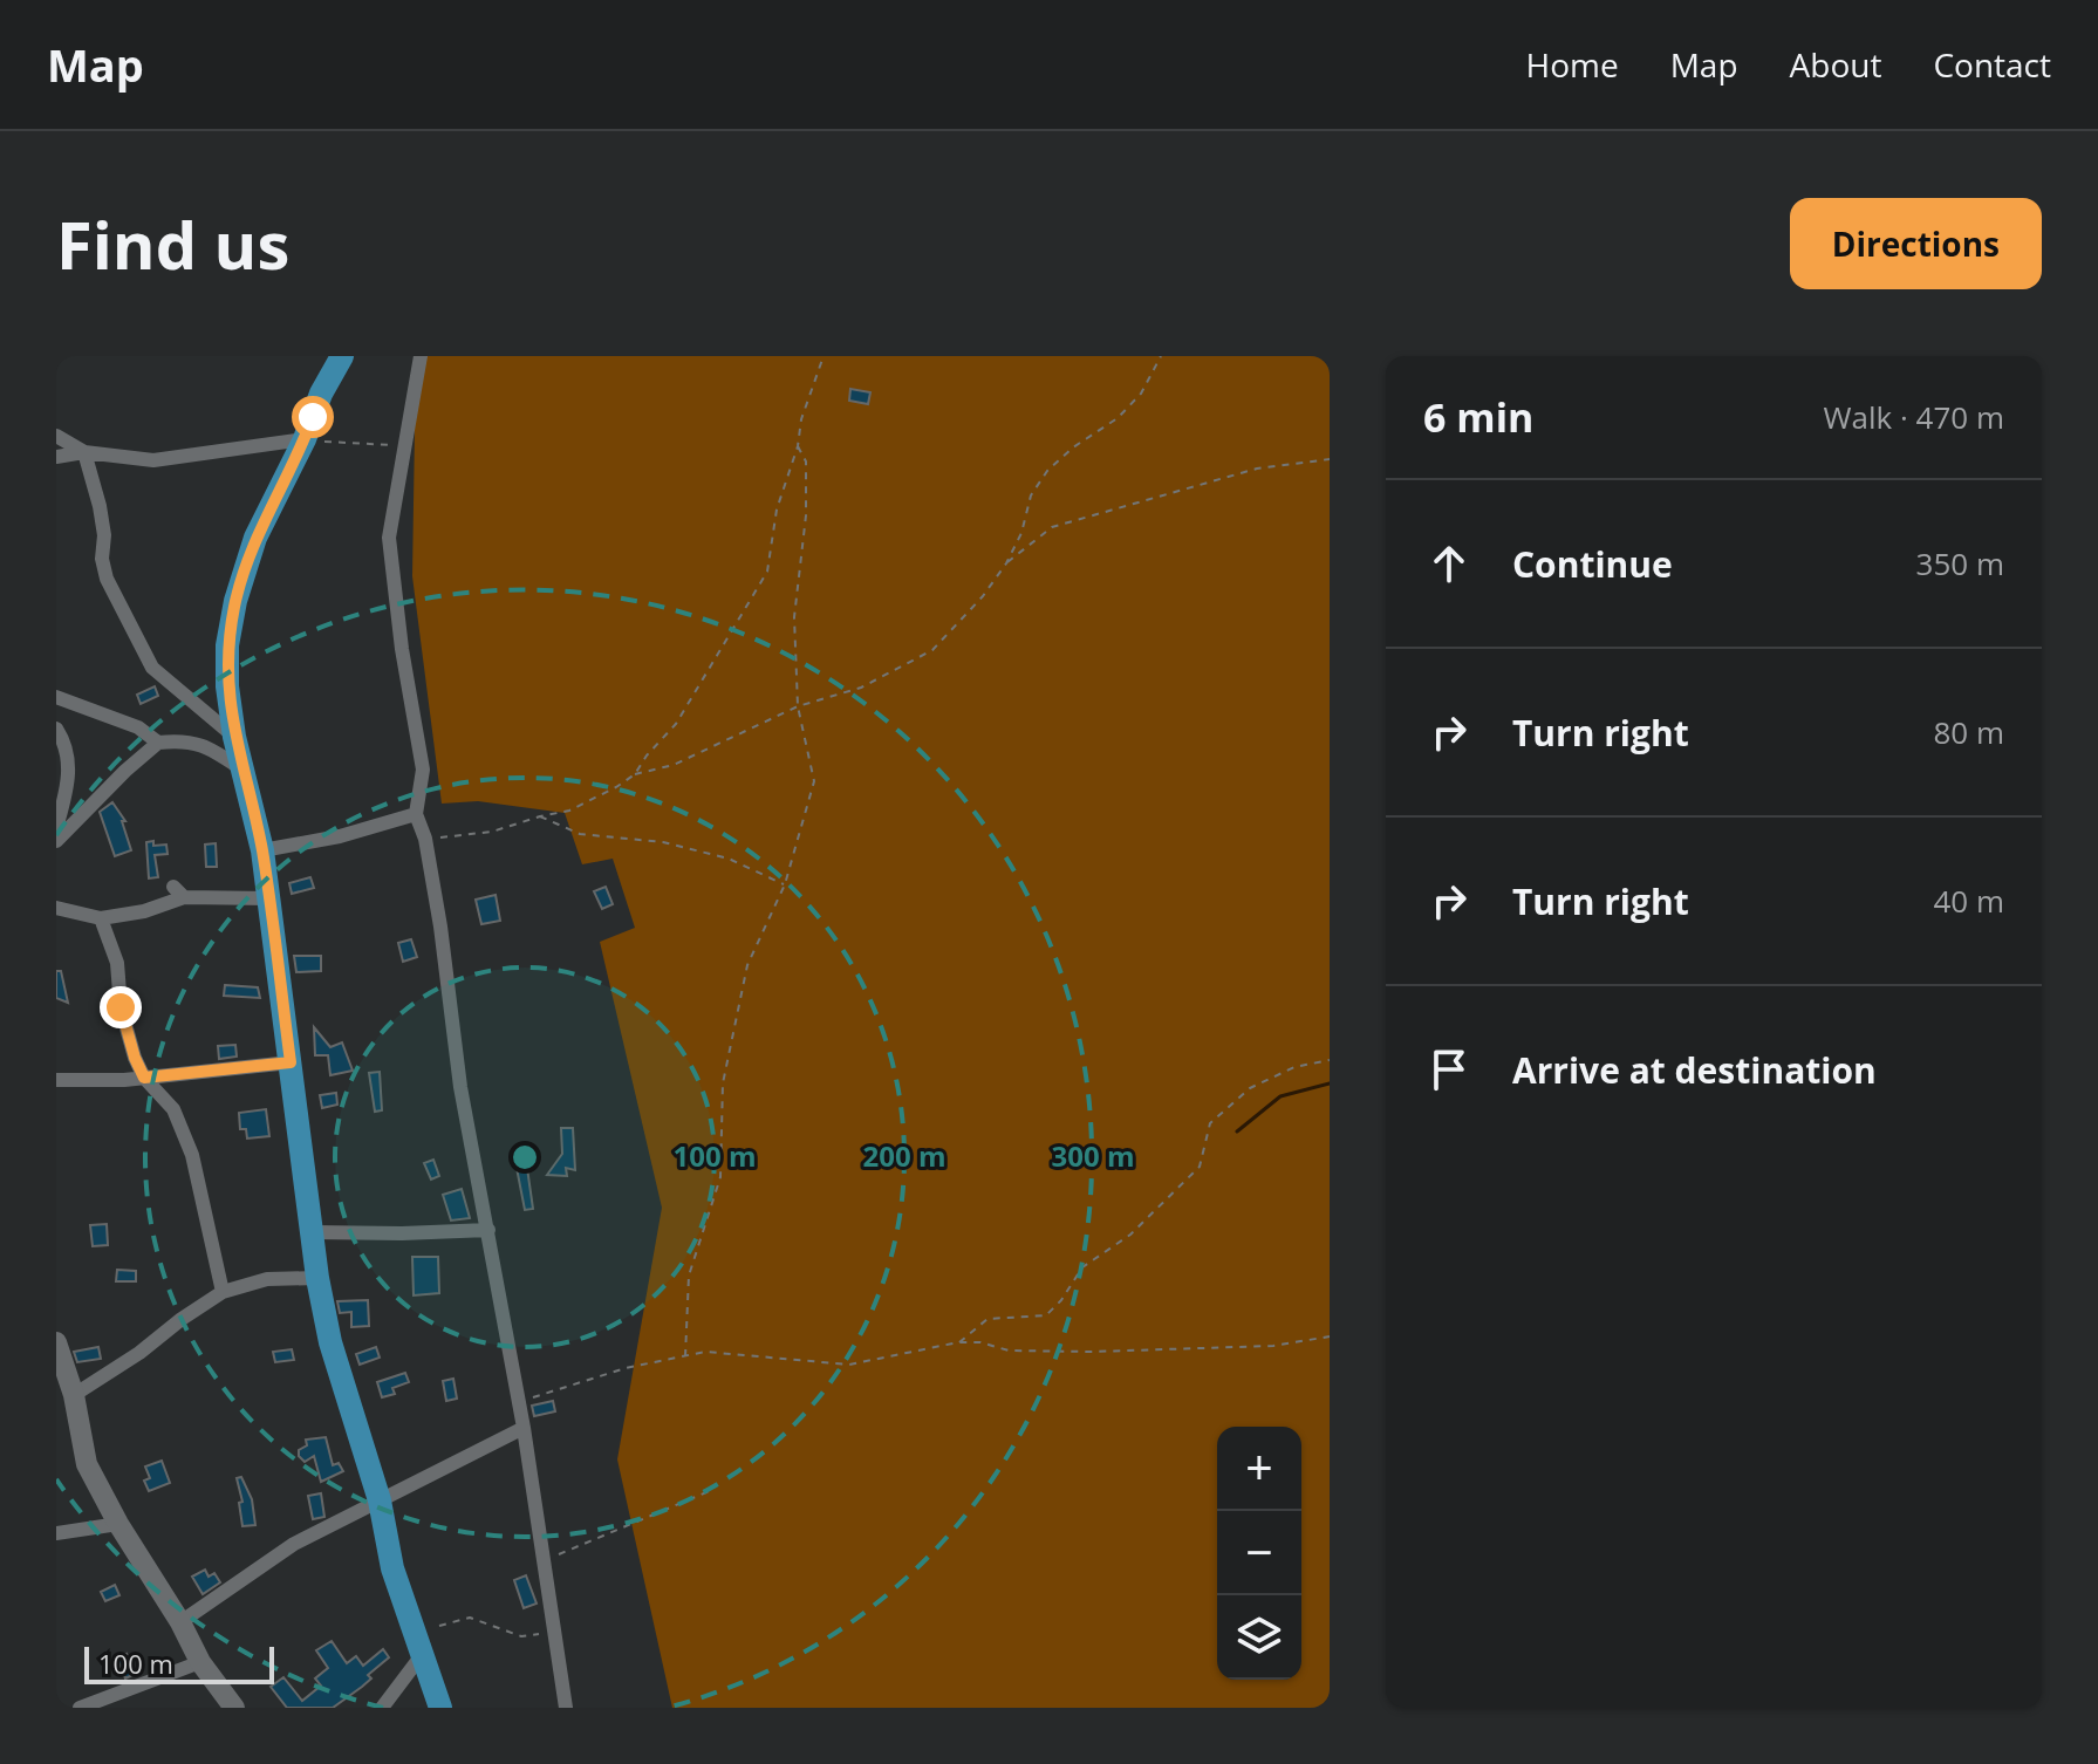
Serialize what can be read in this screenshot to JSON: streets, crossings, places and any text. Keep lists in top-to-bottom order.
{
  "scale_bar": "100 m",
  "page": {
    "header": "Map",
    "nav": [
      "Home",
      "Map",
      "About",
      "Contact"
    ],
    "buttons": "Directions",
    "title": "Find us",
    "heading": ["6 min", "Walk · 470 m"],
    "list": [
      ["Continue", "350 m"],
      ["Turn right", "80 m"],
      ["Turn right", "40 m"],
      "Arrive at destination"
    ],
    "map_buttons": ["+", "−"],
    "scale": "100 m"
  },
  "rings": ["100 m", "200 m", "300 m"]
}
